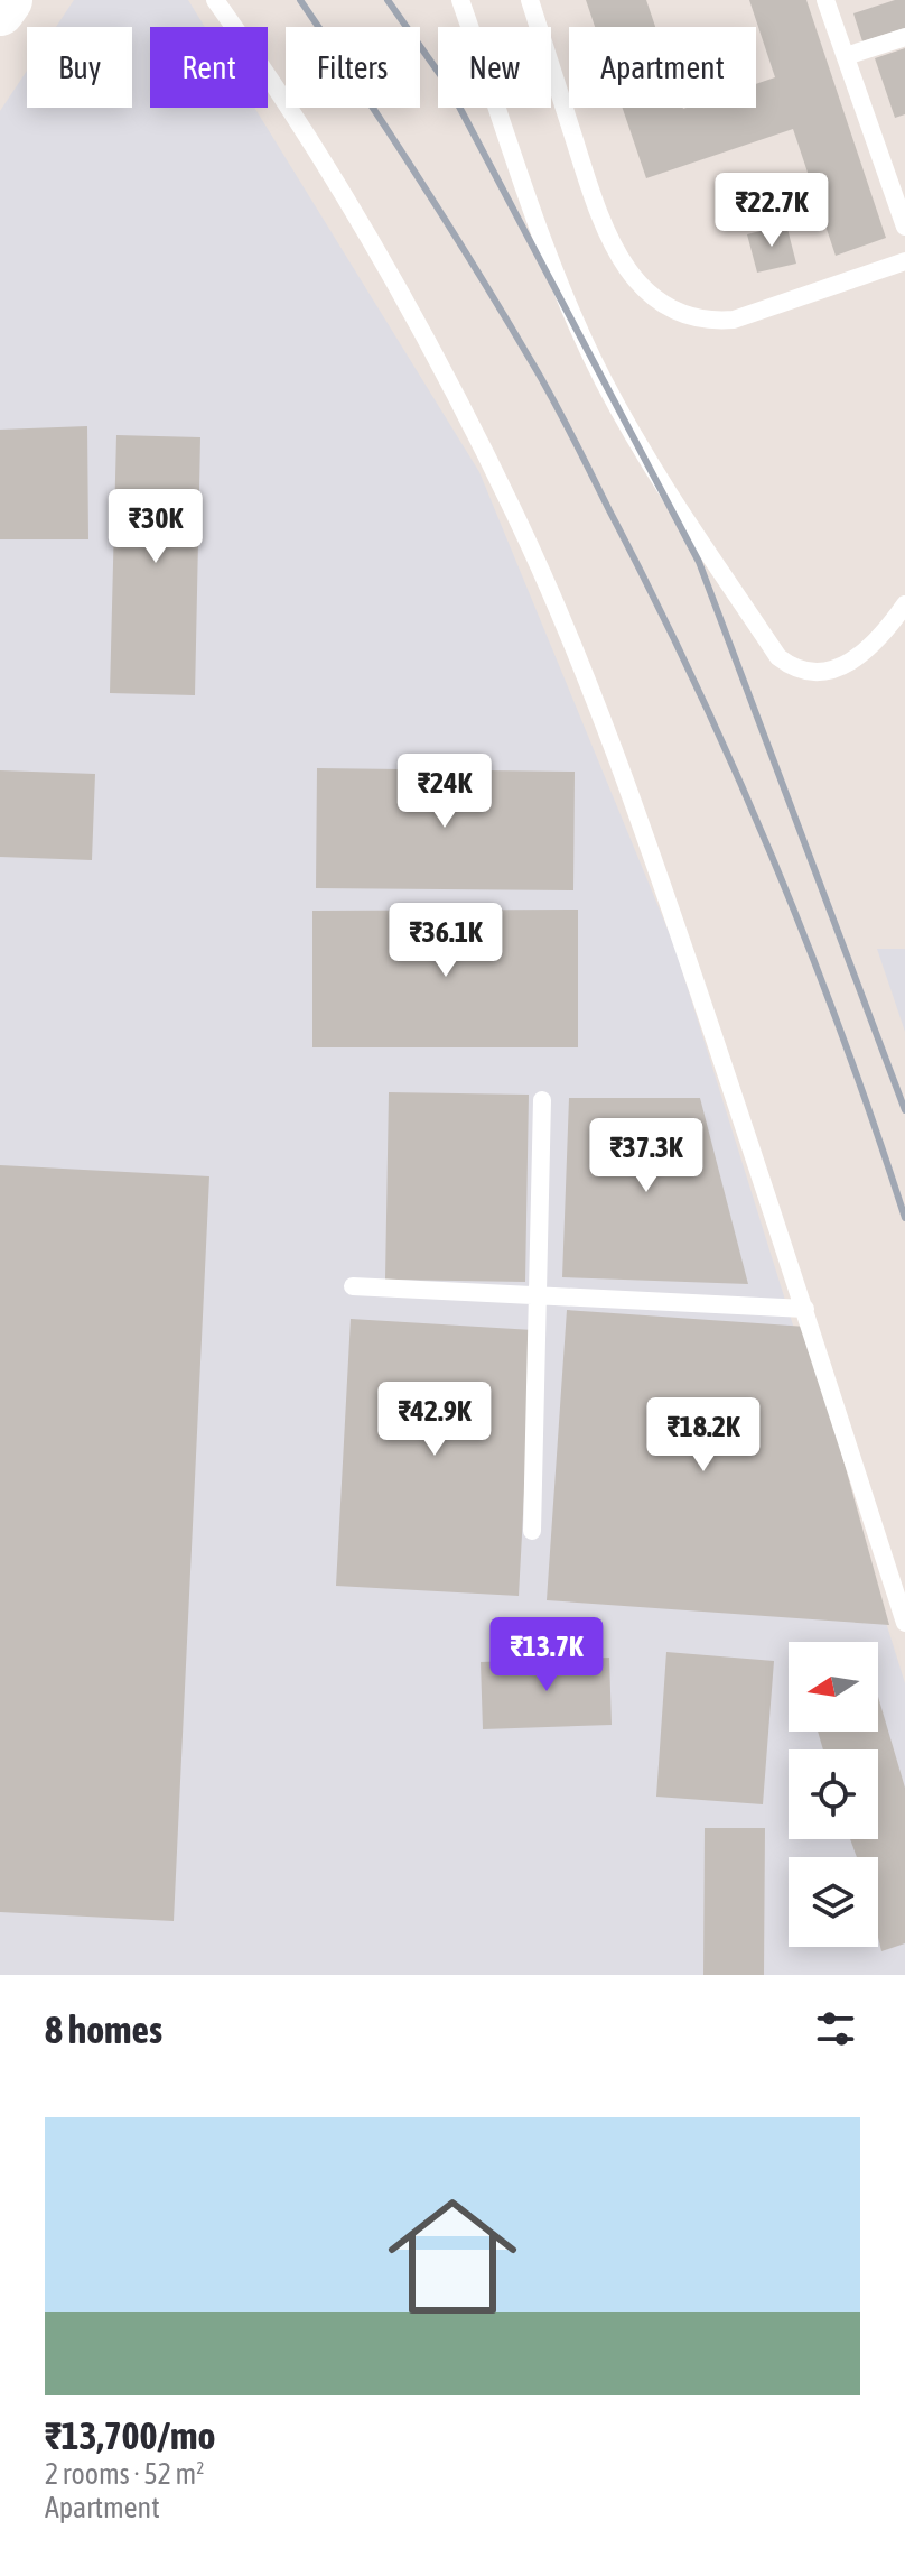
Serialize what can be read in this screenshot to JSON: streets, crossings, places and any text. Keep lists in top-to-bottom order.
{
  "north": "left",
  "page": {
    "chip": [
      "Buy",
      "Rent",
      "Filters",
      "New",
      "Apartment"
    ],
    "price": [
      "₹22.7K",
      "₹30K",
      "₹24K",
      "₹36.1K",
      "₹37.3K",
      "₹42.9K",
      "₹18.2K",
      "₹13.7K"
    ],
    "heading": "8 homes",
    "list": [
      {
        "name": "₹13,700/mo",
        "note": "2 rooms · 52 m² · Apartment"
      }
    ]
  }
}
